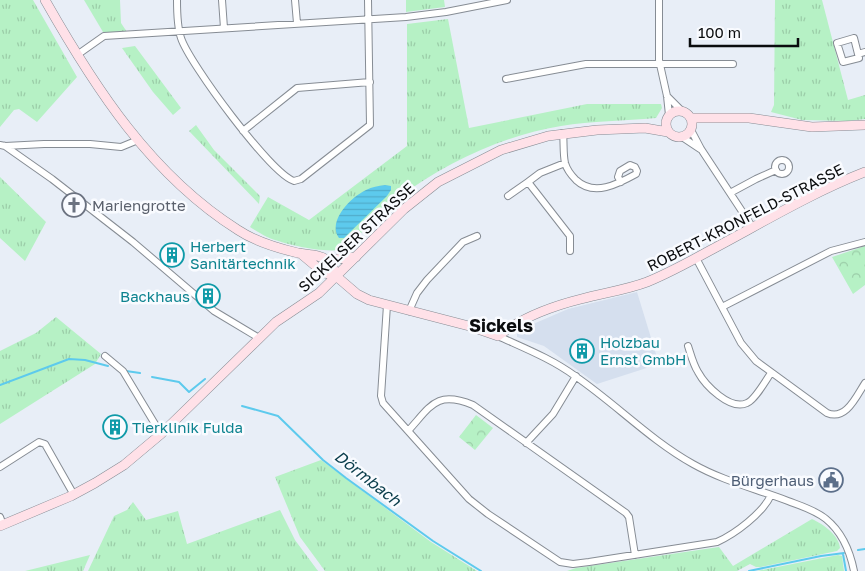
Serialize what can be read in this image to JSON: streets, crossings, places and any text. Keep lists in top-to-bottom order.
{
  "streets": {
    "main road": ["ROBERT-KRONFELD-STRASSE", "SICKELSER STRASSE"]
  },
  "districts": ["Sickels"],
  "water": ["Dörmbach"],
  "places": {
    "church": ["Mariengrotte"],
    "building": [
      "Herbert Sanitärtechnik",
      "Backhaus",
      "Holzbau Ernst GmbH",
      "Tierklinik Fulda"
    ],
    "public building": ["Bürgerhaus"]
  },
  "scale_bar": "100 m"
}
